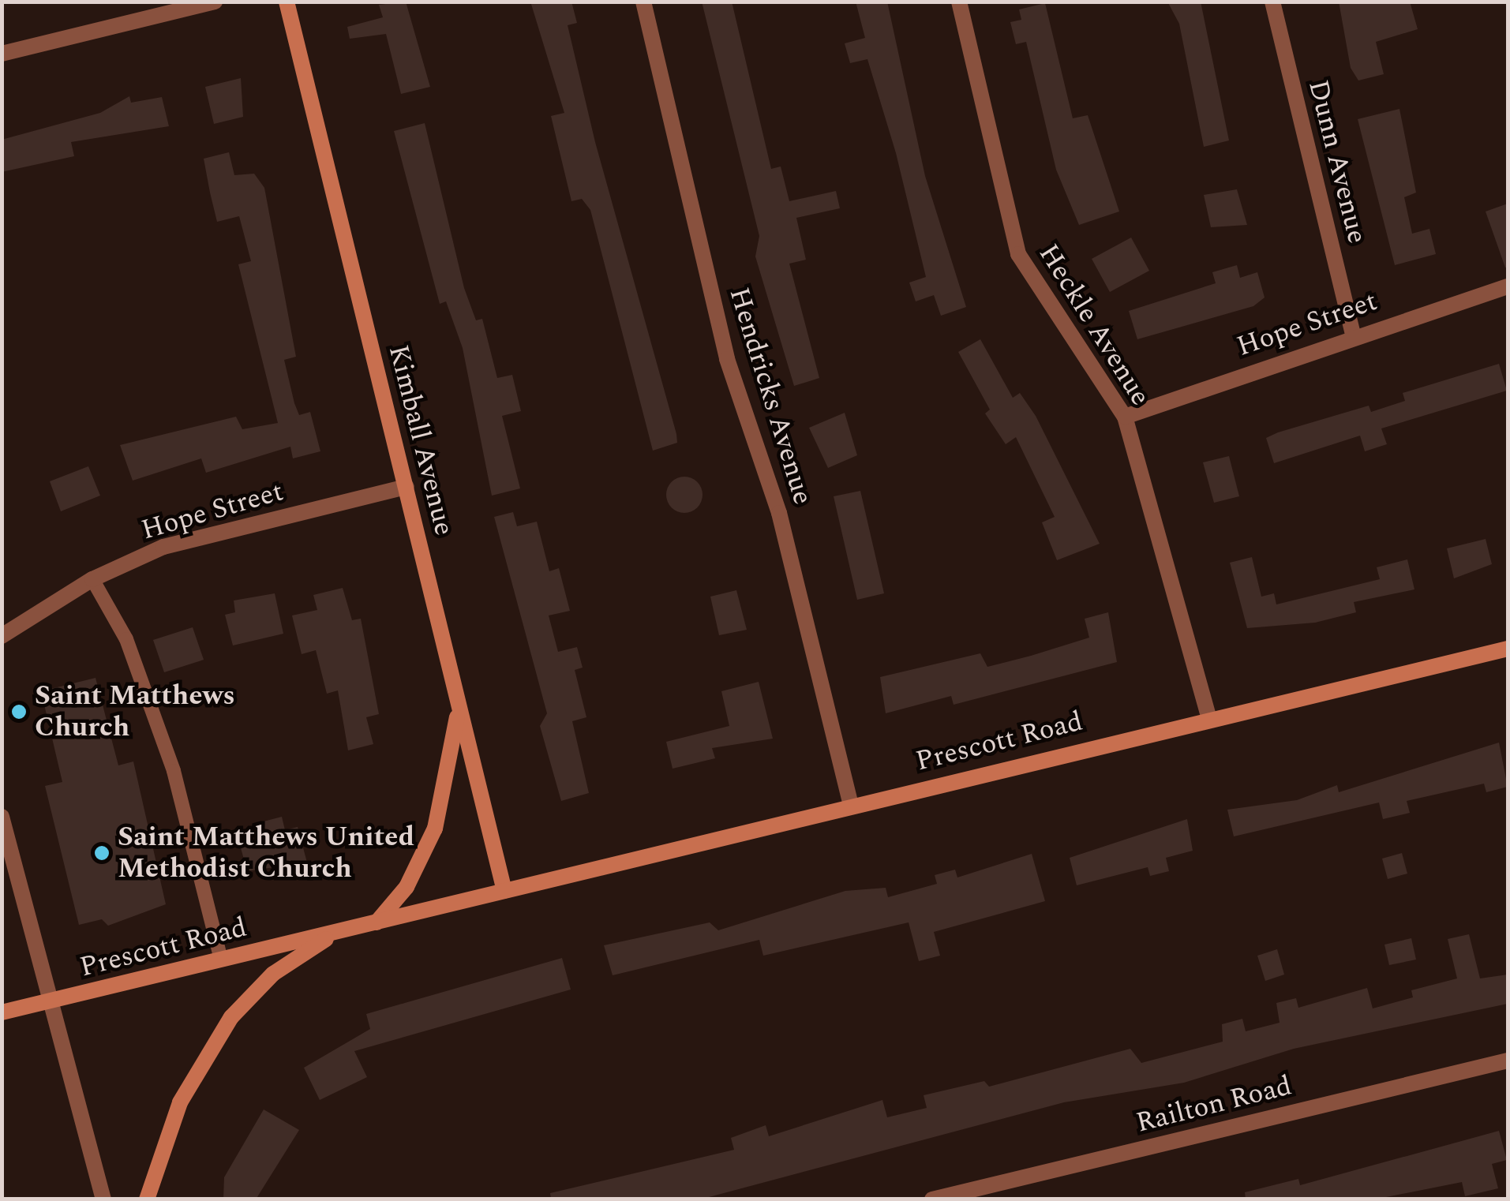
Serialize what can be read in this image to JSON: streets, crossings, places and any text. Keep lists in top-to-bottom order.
{
  "streets": {
    "main road": ["Kimball Avenue", "Prescott Road"],
    "street": [
      "Dunn Avenue",
      "Hope Street",
      "Heckle Avenue",
      "Hendricks Avenue",
      "Railton Road"
    ]
  },
  "crossings": [
    ["Dunn Avenue", "Hope Street"],
    ["Hope Street", "Heckle Avenue"],
    ["Hope Street", "Kimball Avenue"],
    ["Heckle Avenue", "Prescott Road"],
    ["Hendricks Avenue", "Prescott Road"],
    ["Kimball Avenue", "Prescott Road"]
  ],
  "places": ["Saint Matthews Church", "Saint Matthews United Methodist Church"]
}
